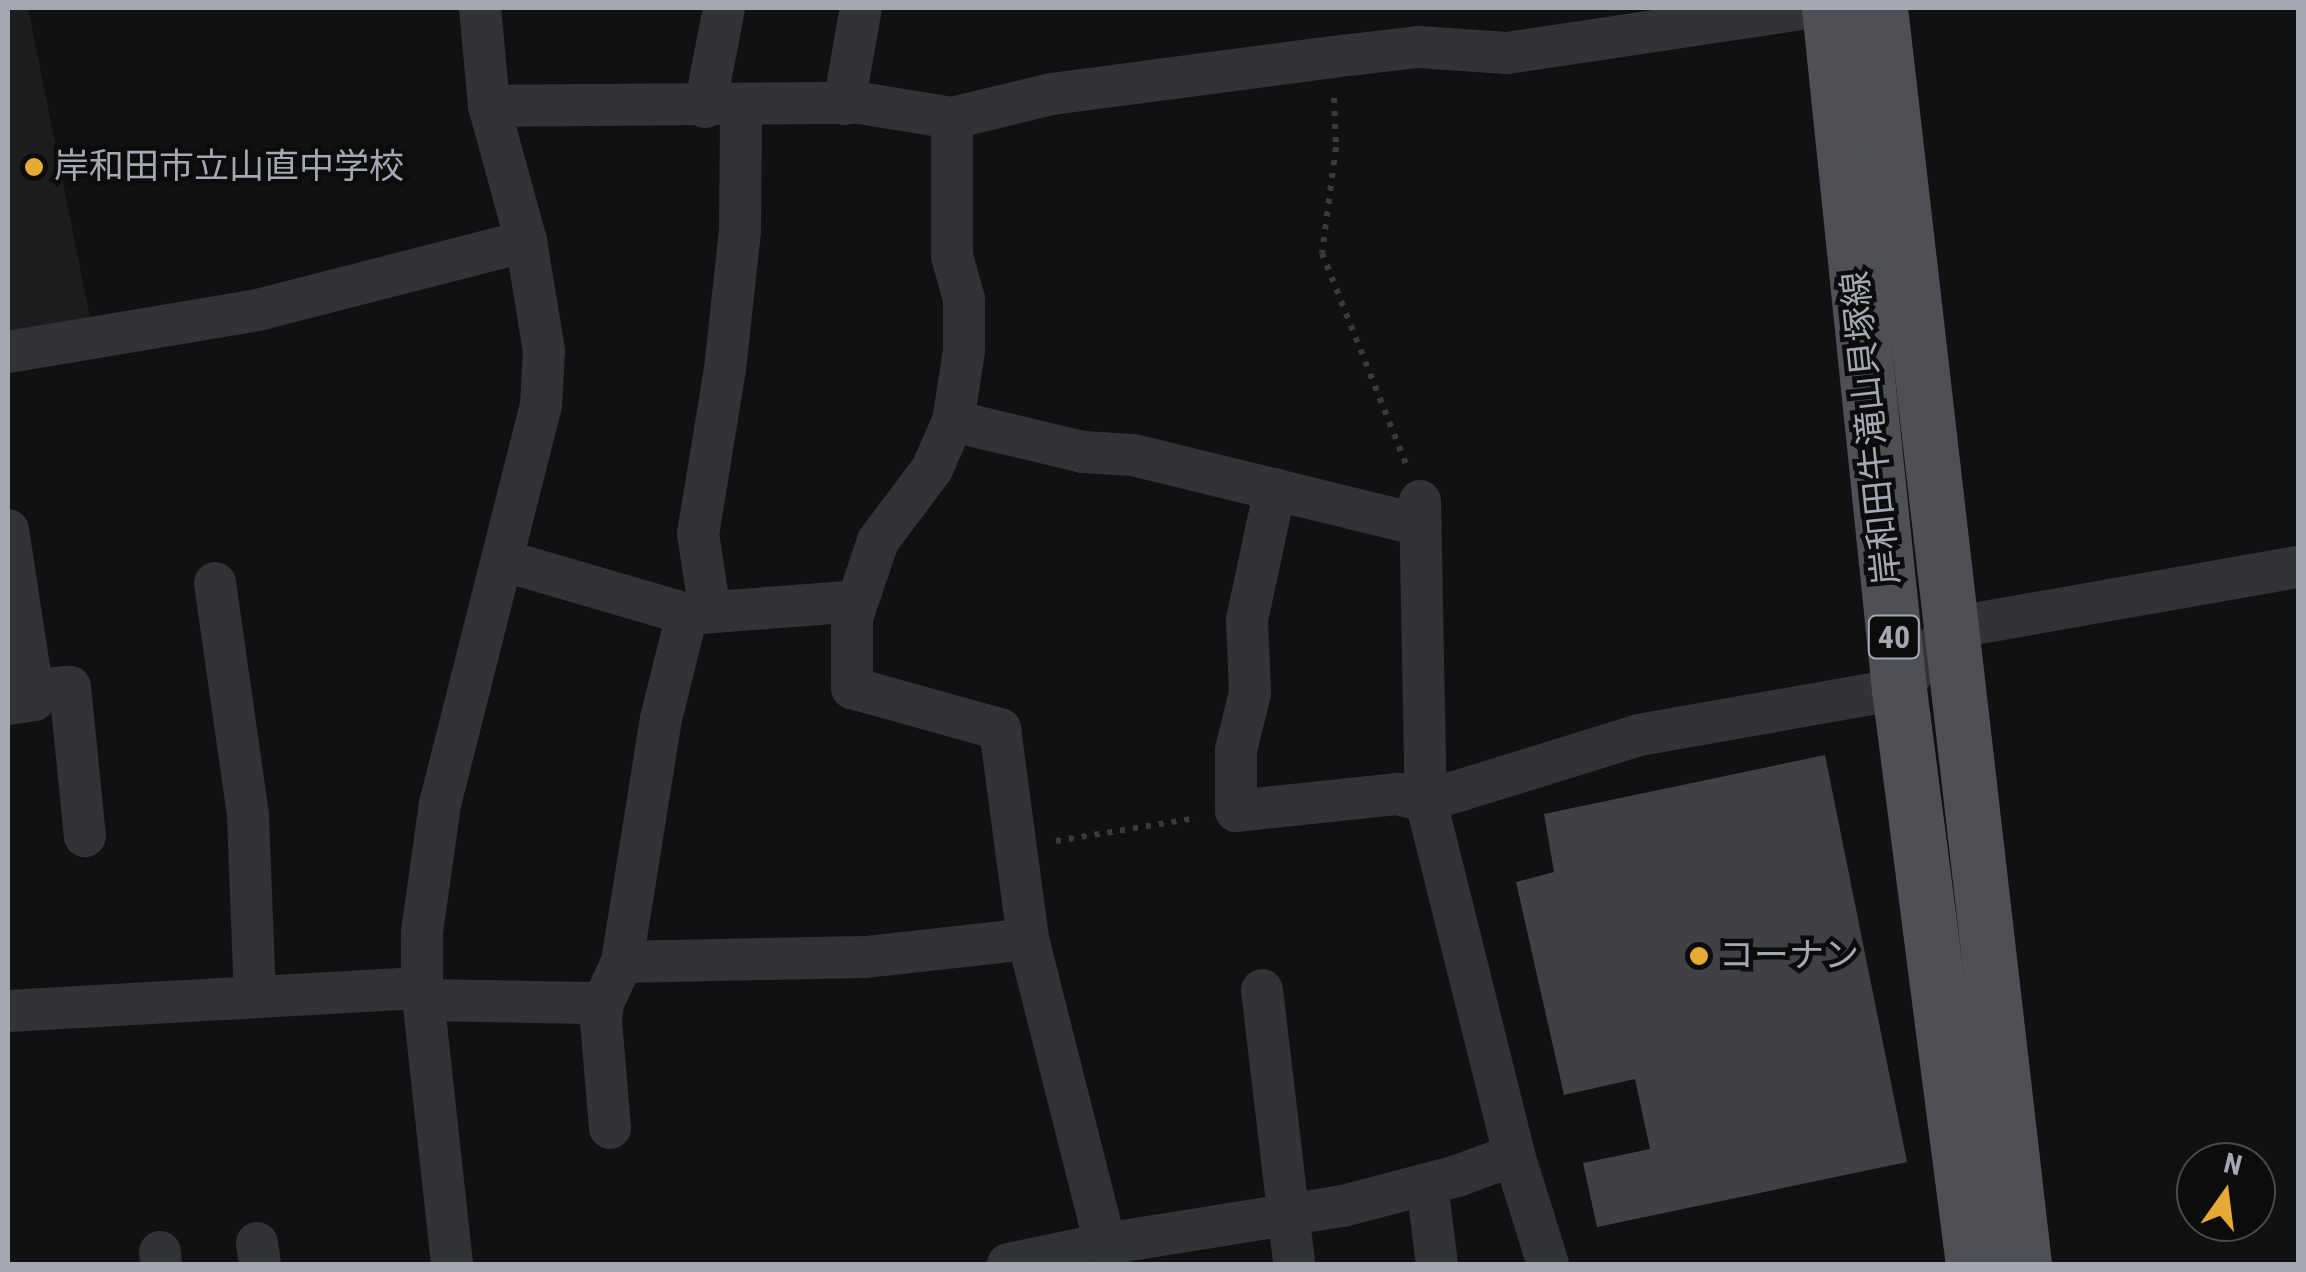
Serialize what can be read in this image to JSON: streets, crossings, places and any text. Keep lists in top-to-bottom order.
{
  "streets": {
    "main road": ["岸和田牛滝山貝塚線", "40"]
  },
  "places": ["岸和田市立山直中学校", "コーナン"],
  "north": "top"
}
